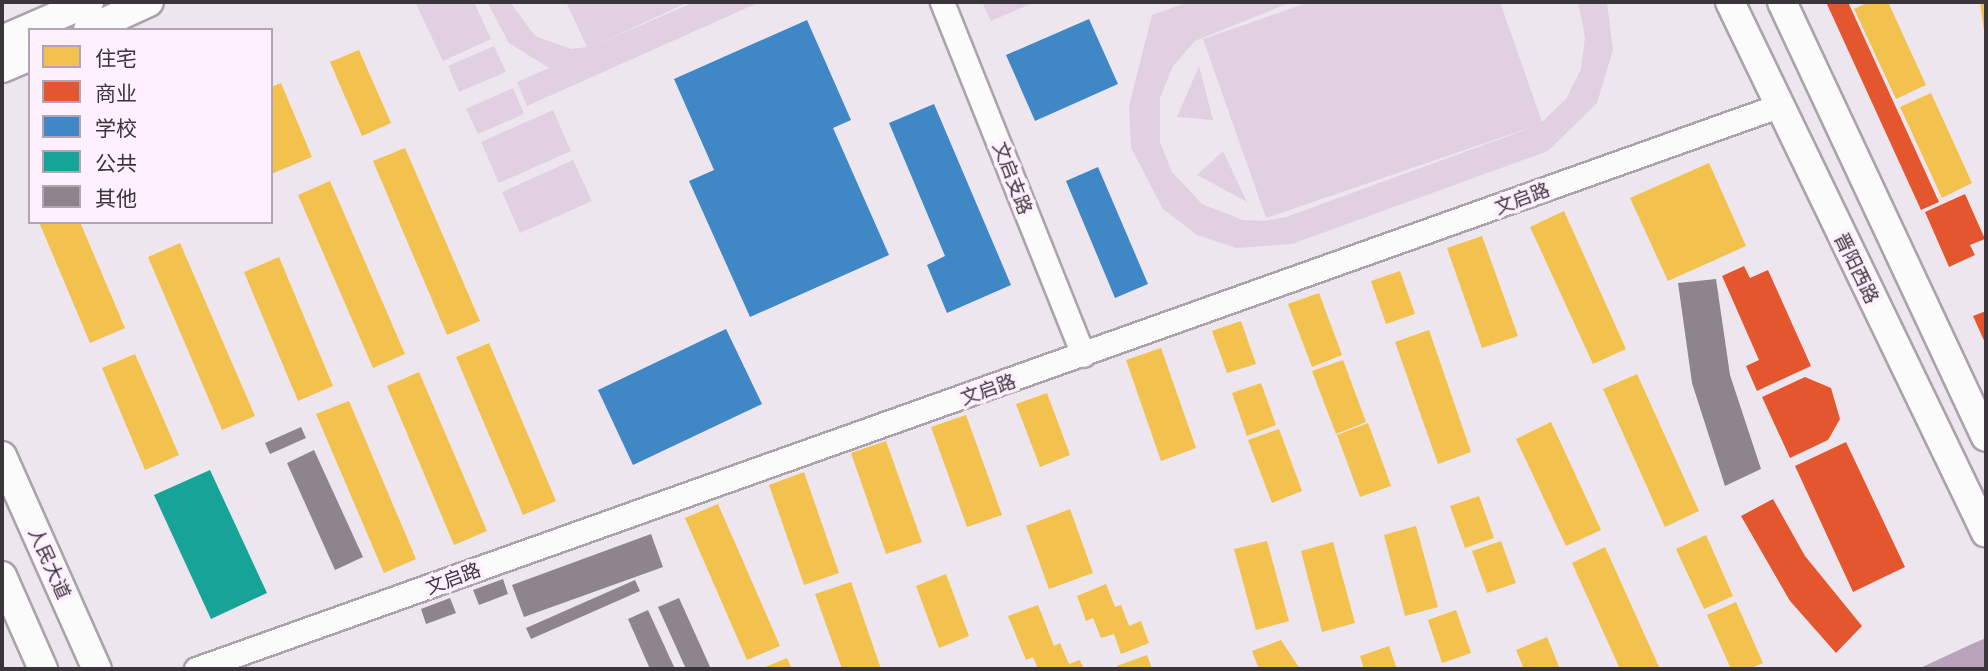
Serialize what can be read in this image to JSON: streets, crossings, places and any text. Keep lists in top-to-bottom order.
{
  "streets": {
    "main road": ["晋阳西路", "人民大道"],
    "street": ["文启支路", "文启路"]
  },
  "crossings": [
    ["文启支路", "文启路"],
    ["文启路", "晋阳西路"]
  ],
  "legend": [
    "住宅",
    "商业",
    "学校",
    "公共",
    "其他"
  ]
}
